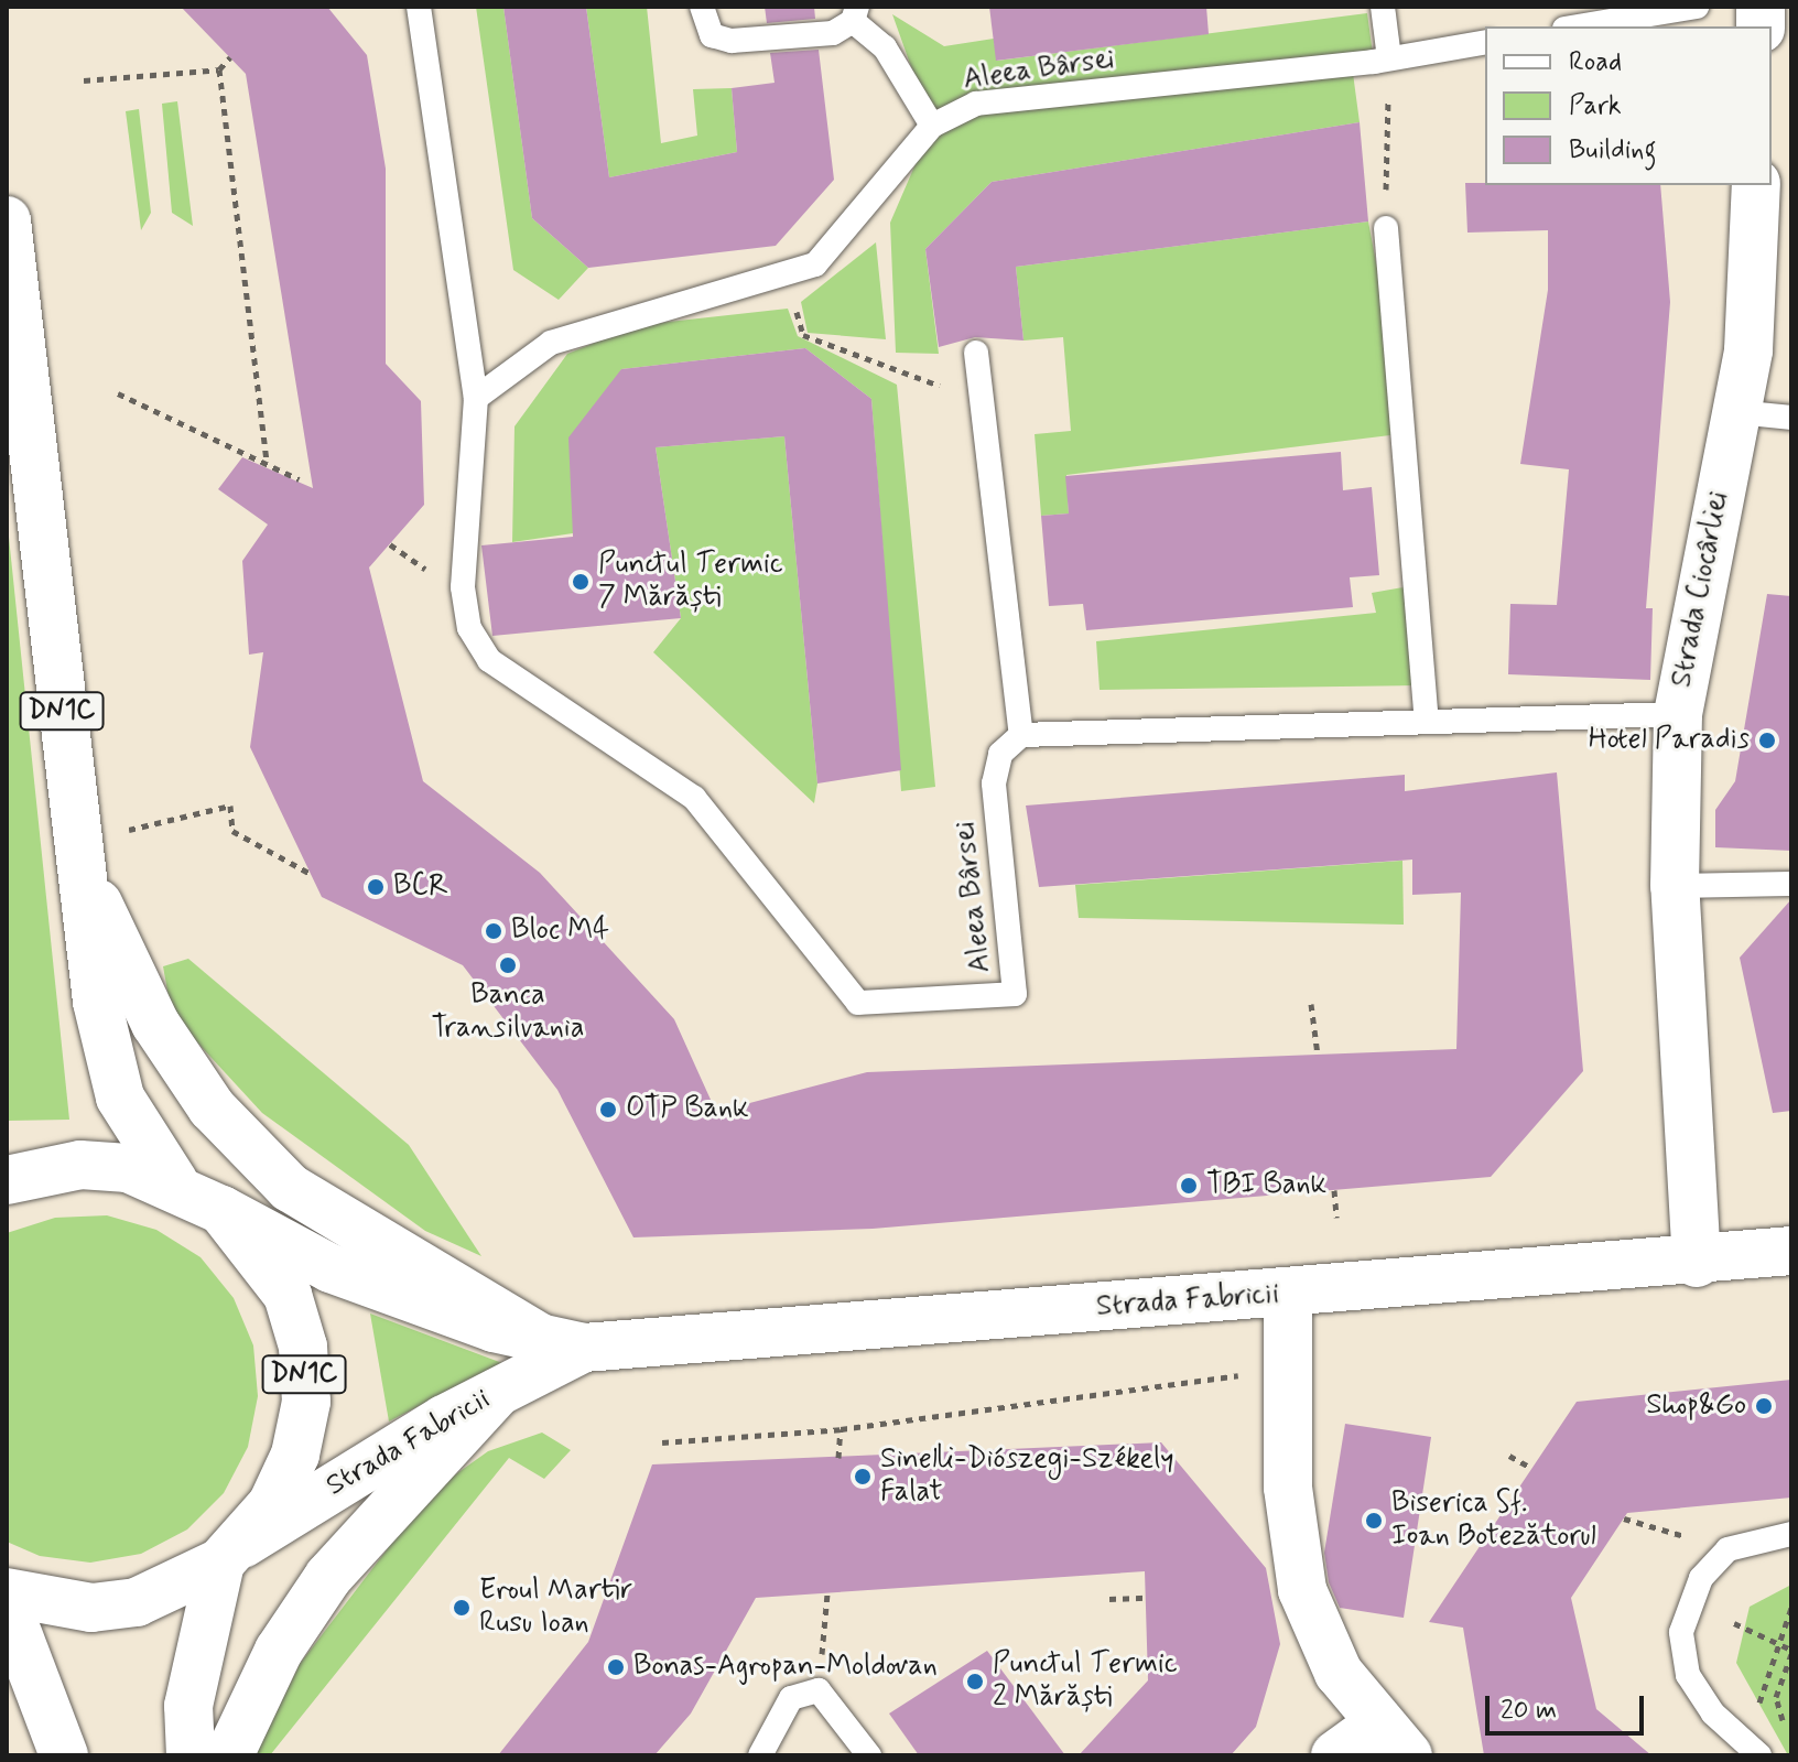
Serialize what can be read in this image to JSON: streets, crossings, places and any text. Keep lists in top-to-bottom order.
{
  "streets": {
    "main road": ["Strada Ciocârliei", "DN1C", "Strada Fabricii"],
    "lane": ["Aleea Bârsei"]
  },
  "crossings": [
    ["Strada Ciocârliei", "Strada Fabricii"],
    ["DN1C", "Strada Fabricii"]
  ],
  "places": [
    "Punctul Termic 7 Mărăști",
    "Hotel Paradis",
    "BCR",
    "Bloc M4",
    "Banca Transilvania",
    "OTP Bank",
    "TBI Bank",
    "Shop&Go",
    "Sinelli-Diószegi-Székely Falat",
    "Biserica Sf. Ioan Botezătorul",
    "Eroul Martir Rusu Ioan",
    "Bonas-Agropan-Moldovan",
    "Punctul Termic 2 Mărăști"
  ],
  "legend": ["Road", "Park", "Building"],
  "scale_bar": "20 m"
}
